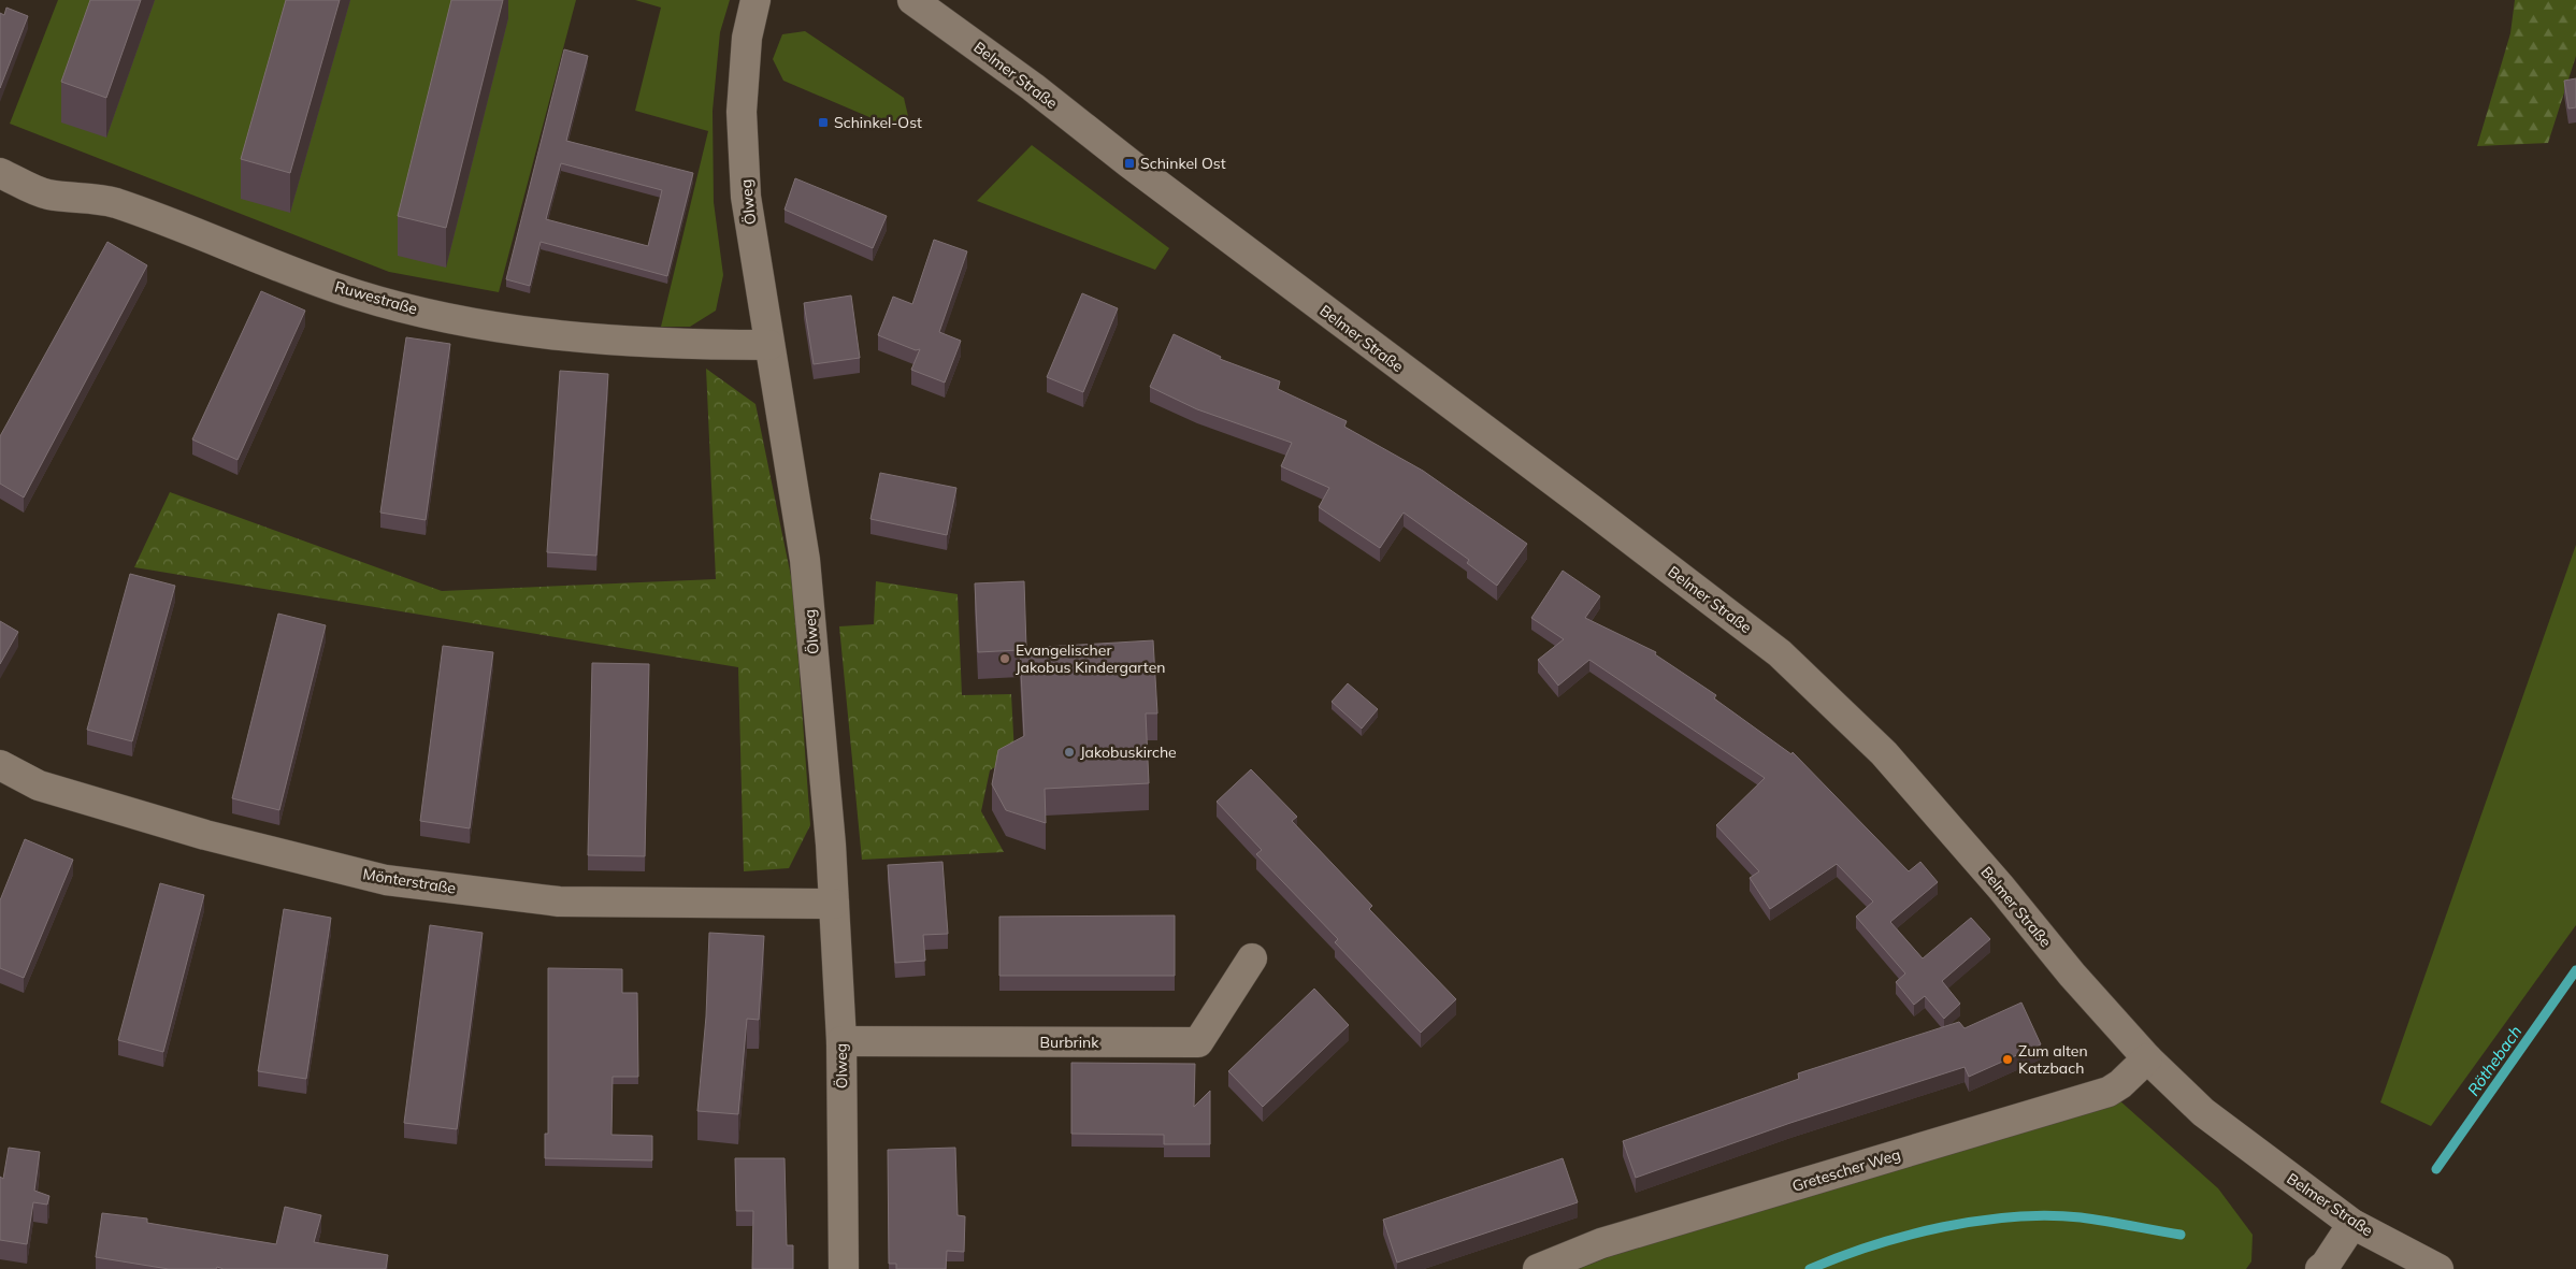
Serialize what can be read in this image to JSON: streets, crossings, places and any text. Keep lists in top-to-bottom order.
{
  "streets": {
    "street": [
      "Belmer Straße",
      "Ölweg",
      "Ruwestraße",
      "Mönterstraße",
      "Burbrink",
      "Gretescher Weg"
    ]
  },
  "crossings": [
    ["Belmer Straße", "Gretescher Weg"],
    ["Ölweg", "Ruwestraße"],
    ["Ölweg", "Mönterstraße"],
    ["Ölweg", "Burbrink"]
  ],
  "water": ["Röthebach"],
  "places": {
    "transit": ["Schinkel-Ost", "Schinkel Ost"],
    "other": ["Evangelischer Jakobus Kindergarten", "Jakobuskirche", "Zum alten Katzbach"]
  }
}
